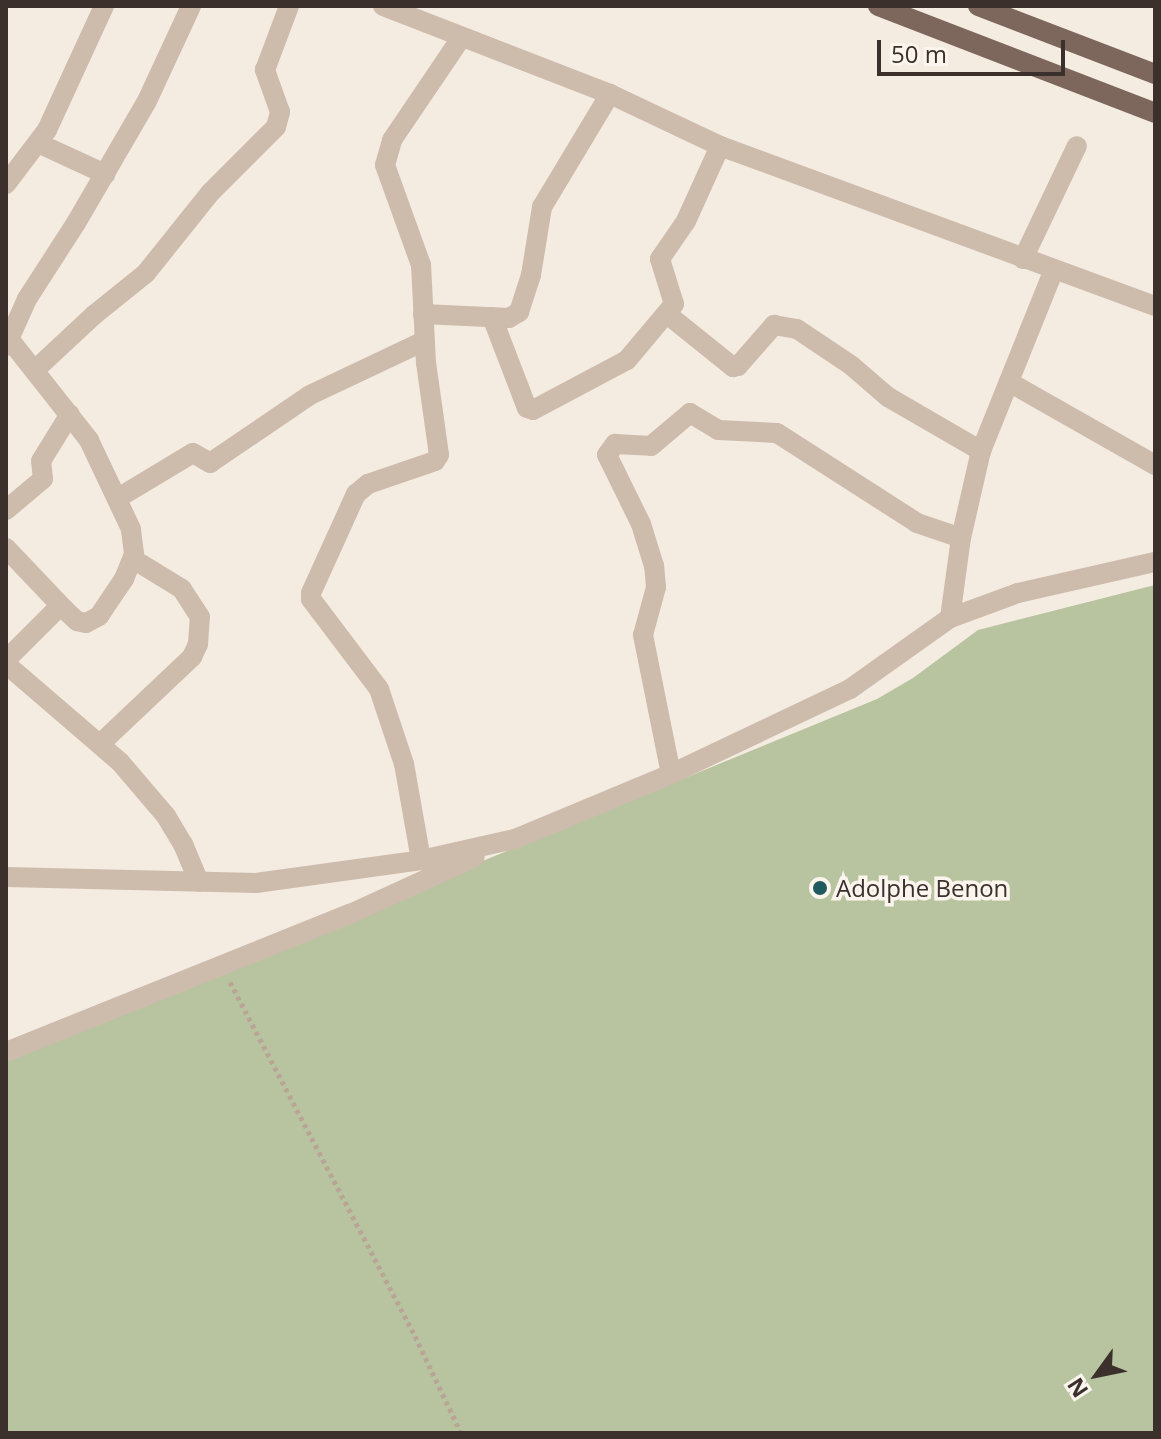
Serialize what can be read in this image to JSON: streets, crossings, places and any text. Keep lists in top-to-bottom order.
{
  "places": ["Adolphe Benon"],
  "scale_bar": "50 m",
  "north": "bottom left"
}
